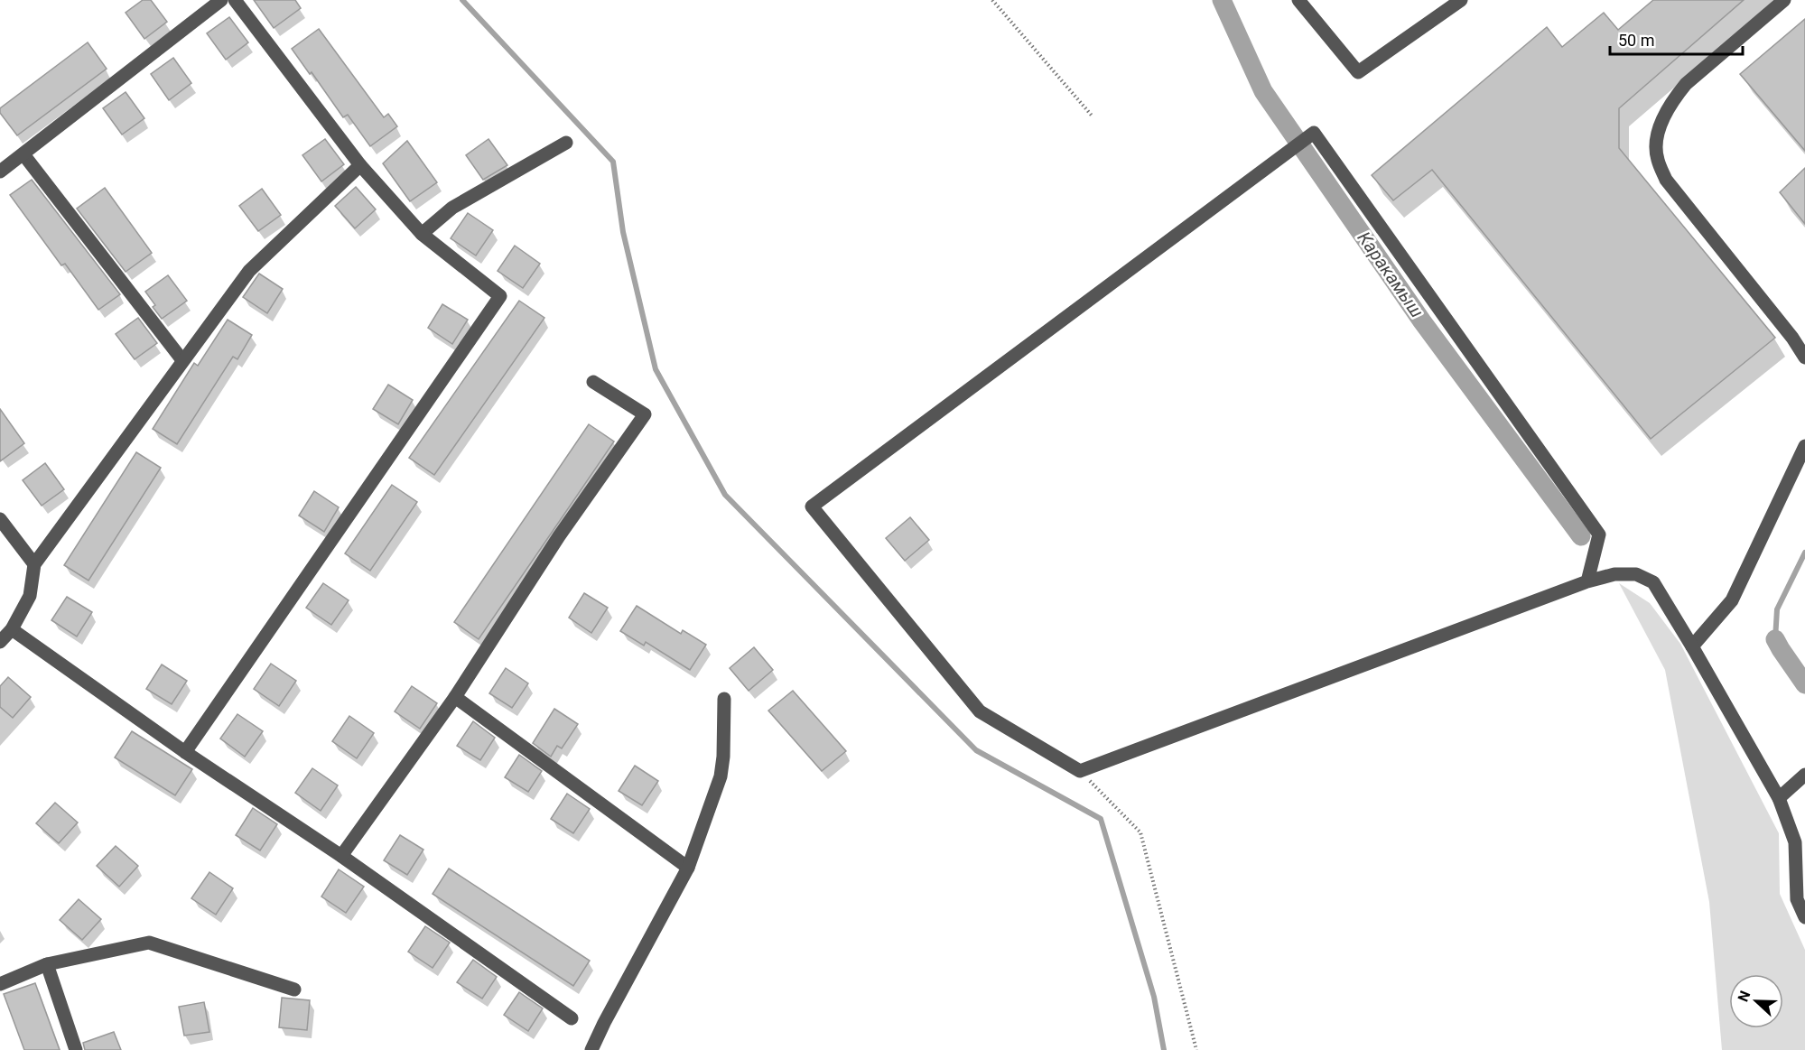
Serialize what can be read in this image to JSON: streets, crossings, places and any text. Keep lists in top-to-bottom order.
{
  "water": ["Каракамыш"],
  "scale_bar": "50 m",
  "north": "left"
}
